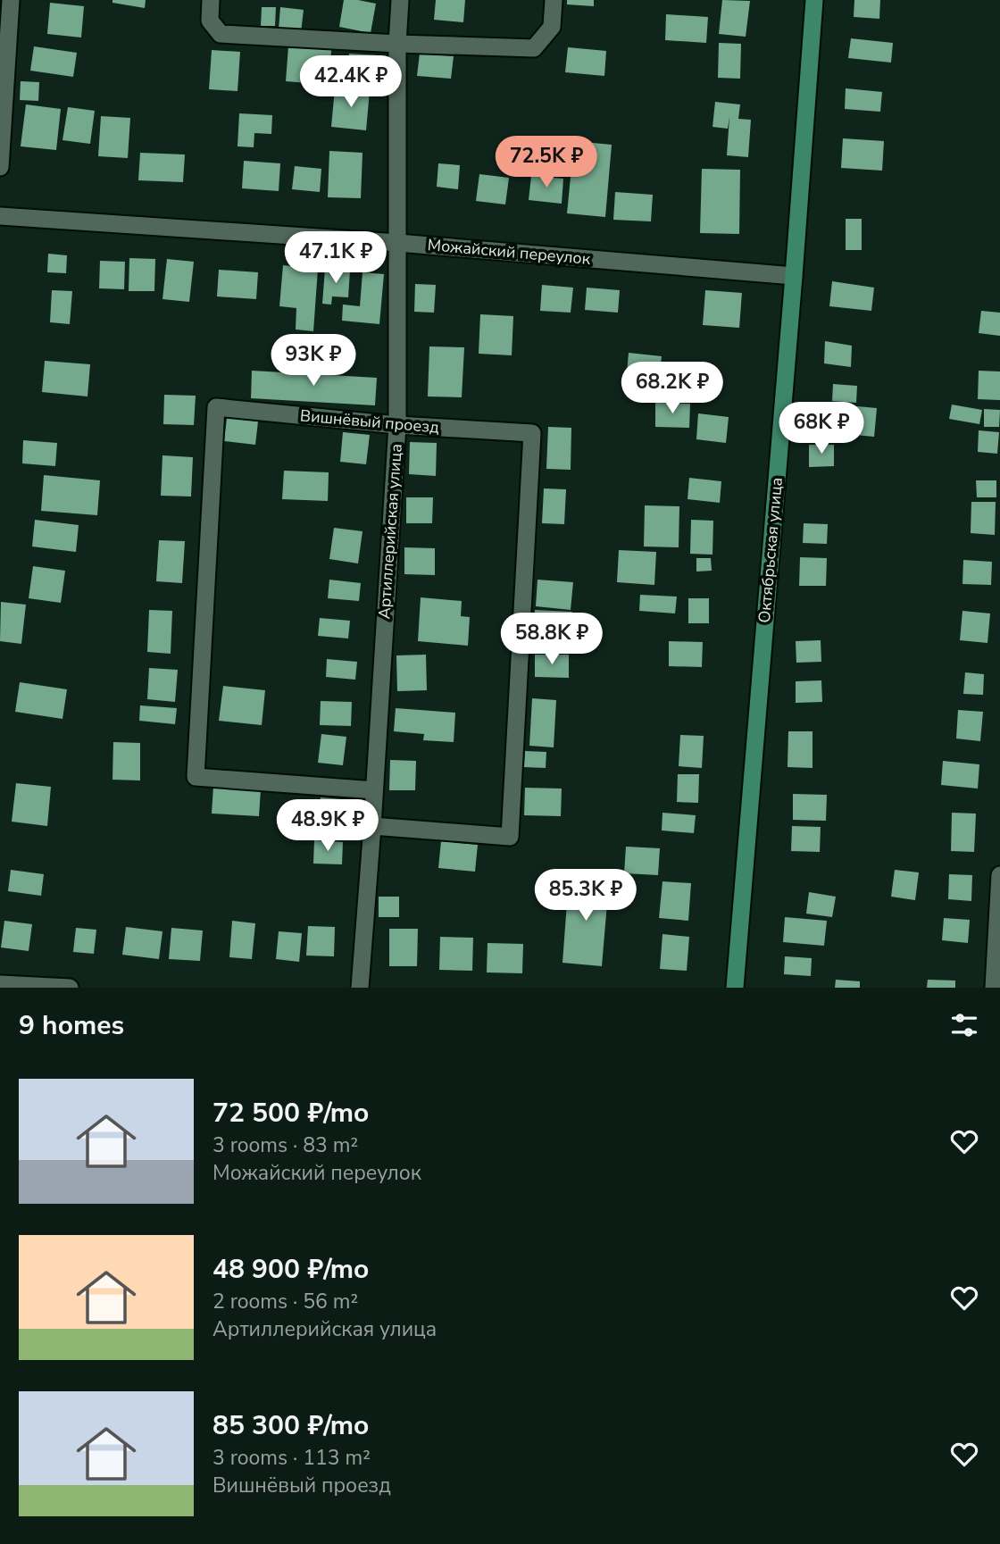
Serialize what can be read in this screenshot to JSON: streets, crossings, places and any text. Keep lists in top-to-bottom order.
{
  "streets": {
    "main road": ["Октябрьская улица"],
    "street": ["Можайский переулок", "Вишнёвый проезд", "Артиллерийская улица"]
  },
  "crossings": [
    ["Можайский переулок", "Артиллерийская улица"],
    ["Можайский переулок", "Октябрьская улица"],
    ["Вишнёвый проезд", "Артиллерийская улица"]
  ],
  "page": {
    "price": [
      "42.4K ₽",
      "72.5K ₽",
      "47.1K ₽",
      "93K ₽",
      "68.2K ₽",
      "68K ₽",
      "58.8K ₽",
      "48.9K ₽",
      "85.3K ₽"
    ],
    "heading": "9 homes",
    "list": [
      {
        "name": "72 500 ₽/mo",
        "note": "3 rooms · 83 m² · Можайский переулок"
      },
      {
        "name": "48 900 ₽/mo",
        "note": "2 rooms · 56 m² · Артиллерийская улица"
      },
      {
        "name": "85 300 ₽/mo",
        "note": "3 rooms · 113 m² · Вишнёвый проезд"
      }
    ]
  }
}
